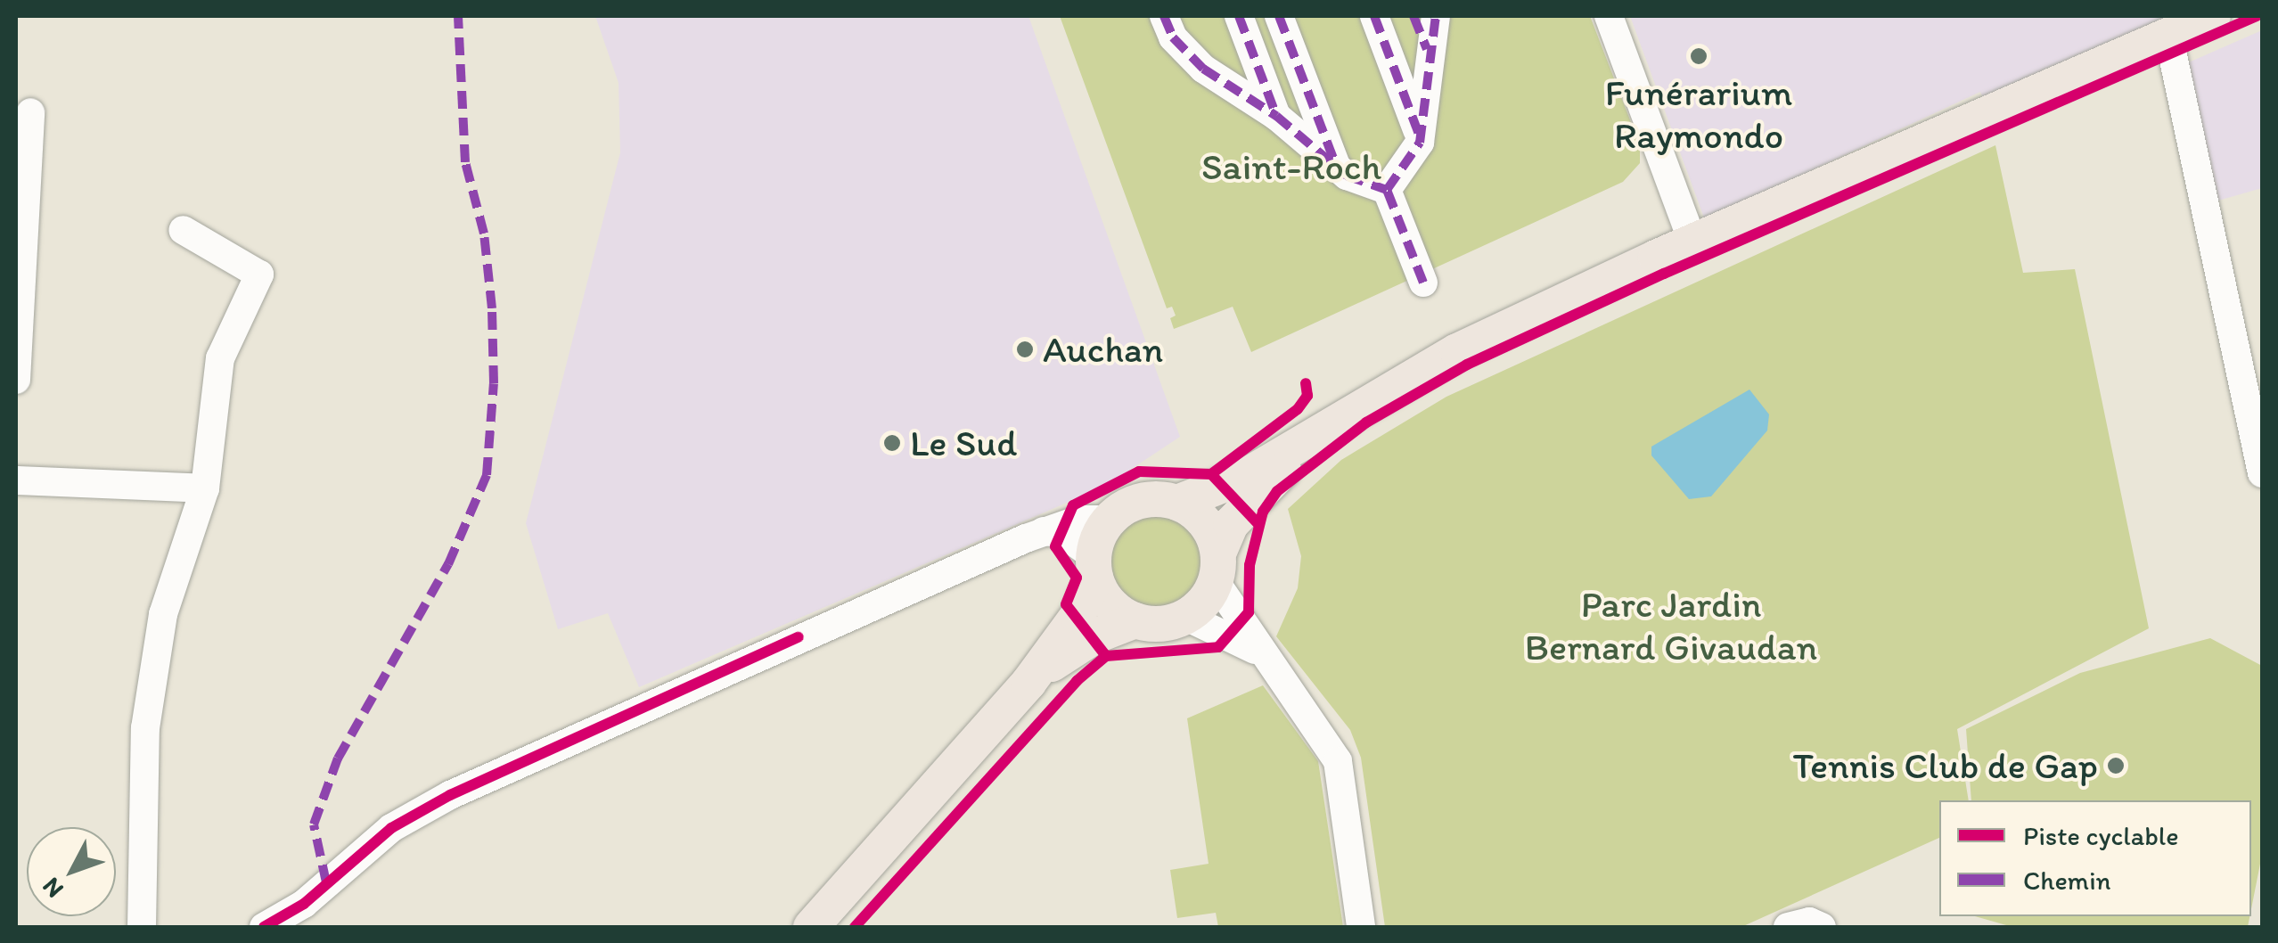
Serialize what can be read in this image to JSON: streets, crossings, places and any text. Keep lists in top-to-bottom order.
{
  "parks": ["Saint-Roch", "Parc Jardin Bernard Givaudan"],
  "places": [
    "Funérarium Raymondo",
    "Auchan",
    "Le Sud",
    "Tennis Club de Gap"
  ],
  "legend": ["Piste cyclable", "Chemin"],
  "north": "bottom left"
}
